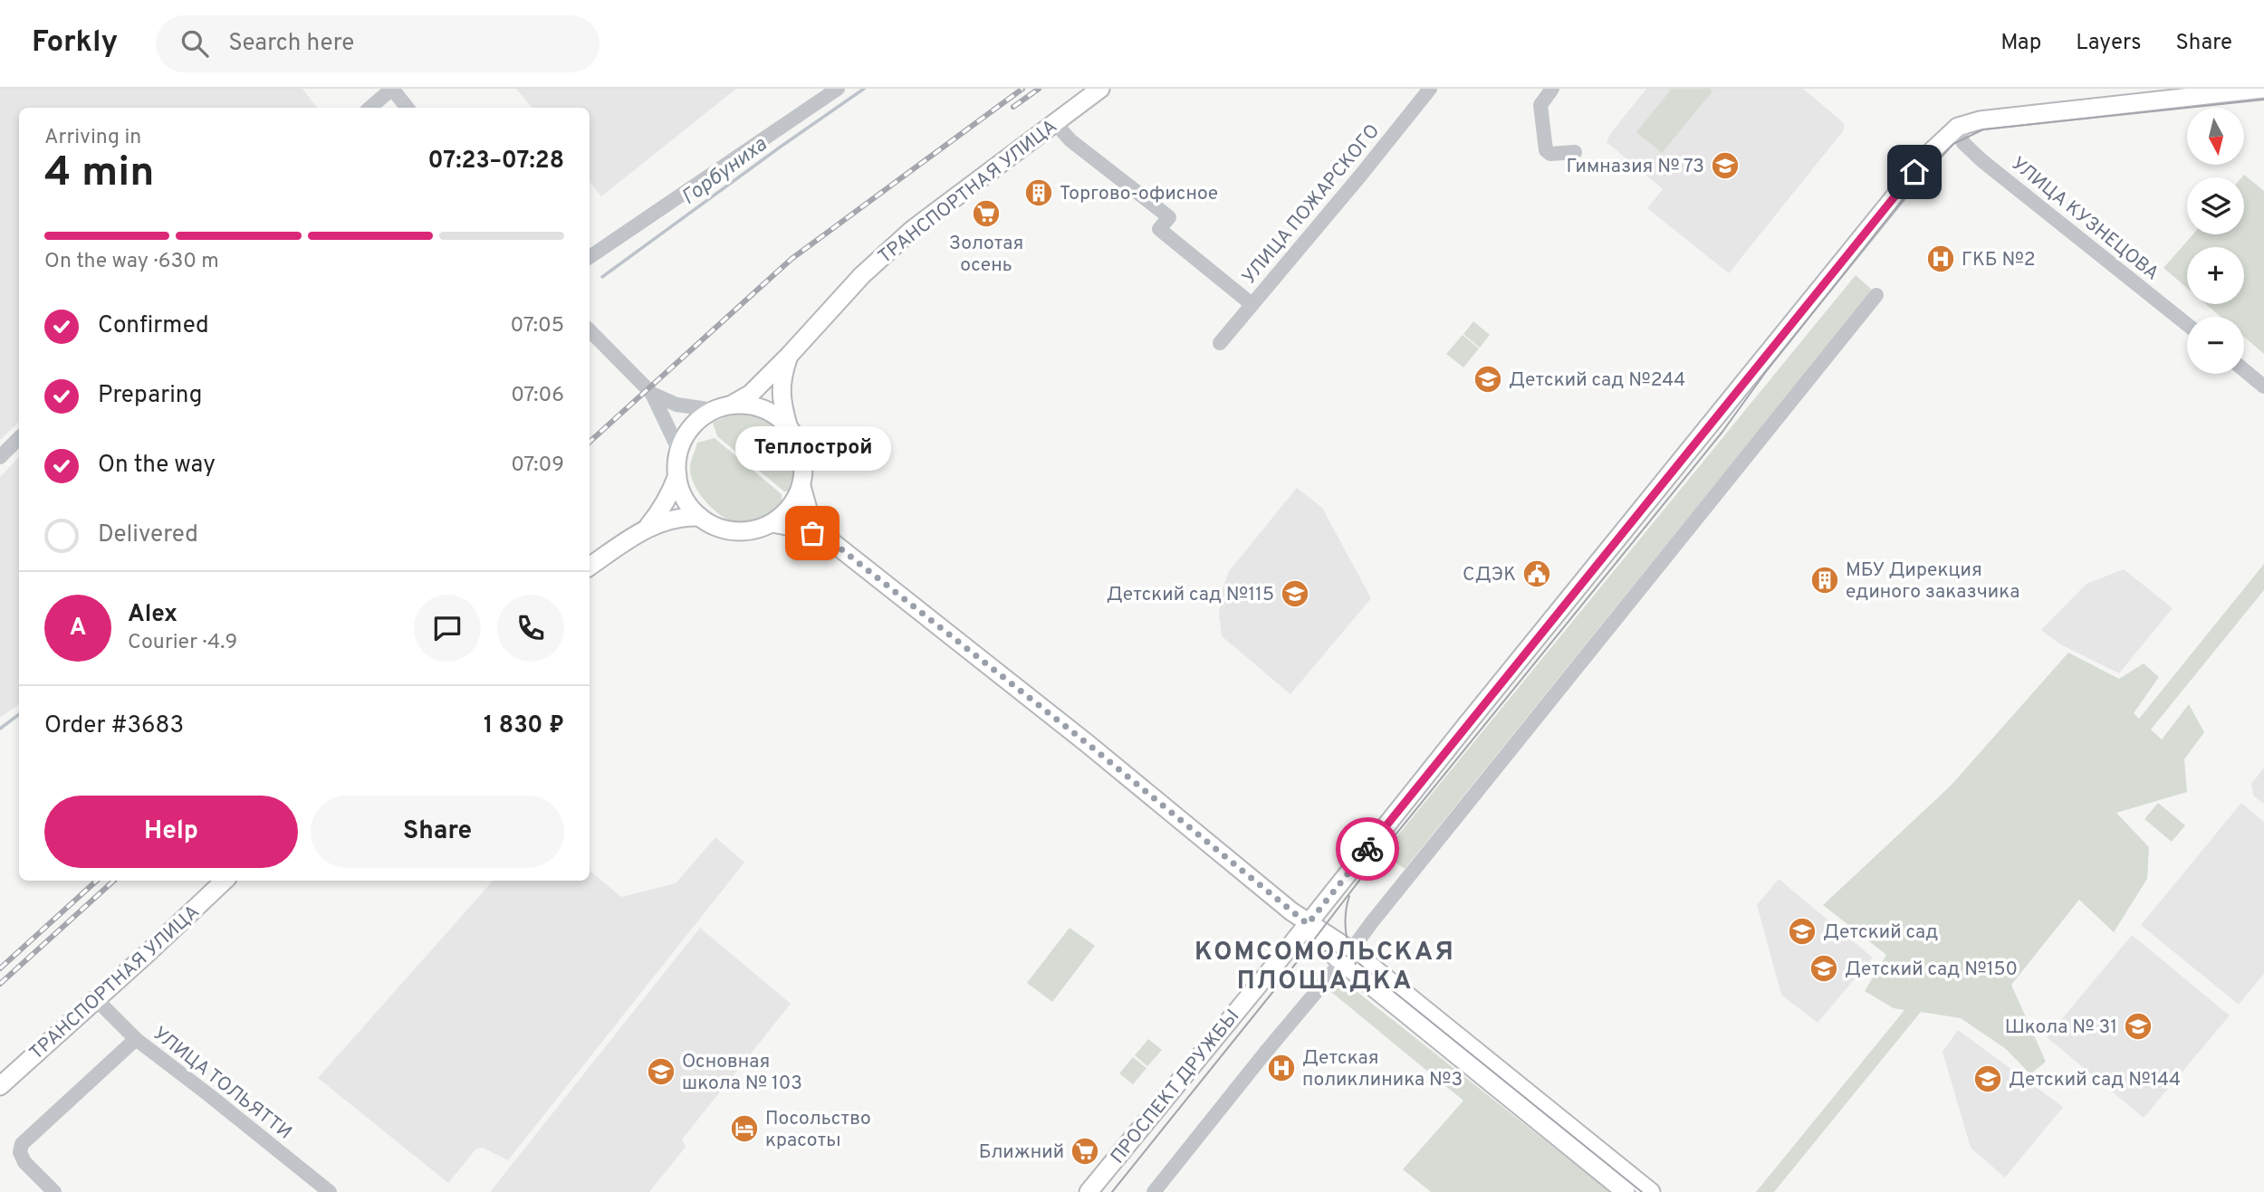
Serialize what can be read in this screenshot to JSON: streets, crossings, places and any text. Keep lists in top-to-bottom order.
{
  "streets": {
    "main road": ["ТРАНСПОРТНАЯ УЛИЦА", "ПРОСПЕКТ ДРУЖБЫ"],
    "street": ["УЛИЦА ПОЖАРСКОГО", "УЛИЦА КУЗНЕЦОВА", "УЛИЦА ТОЛЬЯТТИ"]
  },
  "crossings": [
    ["ТРАНСПОРТНАЯ УЛИЦА", "УЛИЦА ТОЛЬЯТТИ"],
    ["УЛИЦА КУЗНЕЦОВА", "ПРОСПЕКТ ДРУЖБЫ"]
  ],
  "districts": ["КОМСОМОЛЬСКАЯ ПЛОЩАДКА"],
  "water": ["Горбуниха"],
  "places": {
    "school or university": [
      "Гимназия № 73",
      "Детский сад №244",
      "Детский сад №115",
      "Детский сад",
      "Детский сад №150",
      "Школа № 31",
      "Основная школа № 103",
      "Детский сад №144"
    ],
    "building": ["Торгово-офисное", "МБУ Дирекция единого заказчика"],
    "supermarket": ["Золотая осень", "Ближний"],
    "hospital": ["ГКБ №2", "Детская поликлиника №3"],
    "other": ["Теплострой"],
    "public building": ["СДЭК"],
    "hotel": ["Посольство красоты"]
  },
  "north": "bottom",
  "page": {
    "header": "Forkly",
    "search": "Search here",
    "nav": ["Map", "Layers", "Share"],
    "map_buttons": ["+", "−"],
    "heading": ["4 min", "Arriving in", "07:23–07:28"],
    "panel": [
      "Alex",
      "Courier · 4.9",
      "Order #3683",
      "1 830 ₽"
    ],
    "bar": "On the way · 630 m",
    "list": [
      ["Confirmed", "07:05"],
      ["Preparing", "07:06"],
      ["On the way", "07:09"],
      "Delivered"
    ],
    "bubble": "Теплострой",
    "round": "A",
    "buttons": ["Help", "Share"]
  }
}
